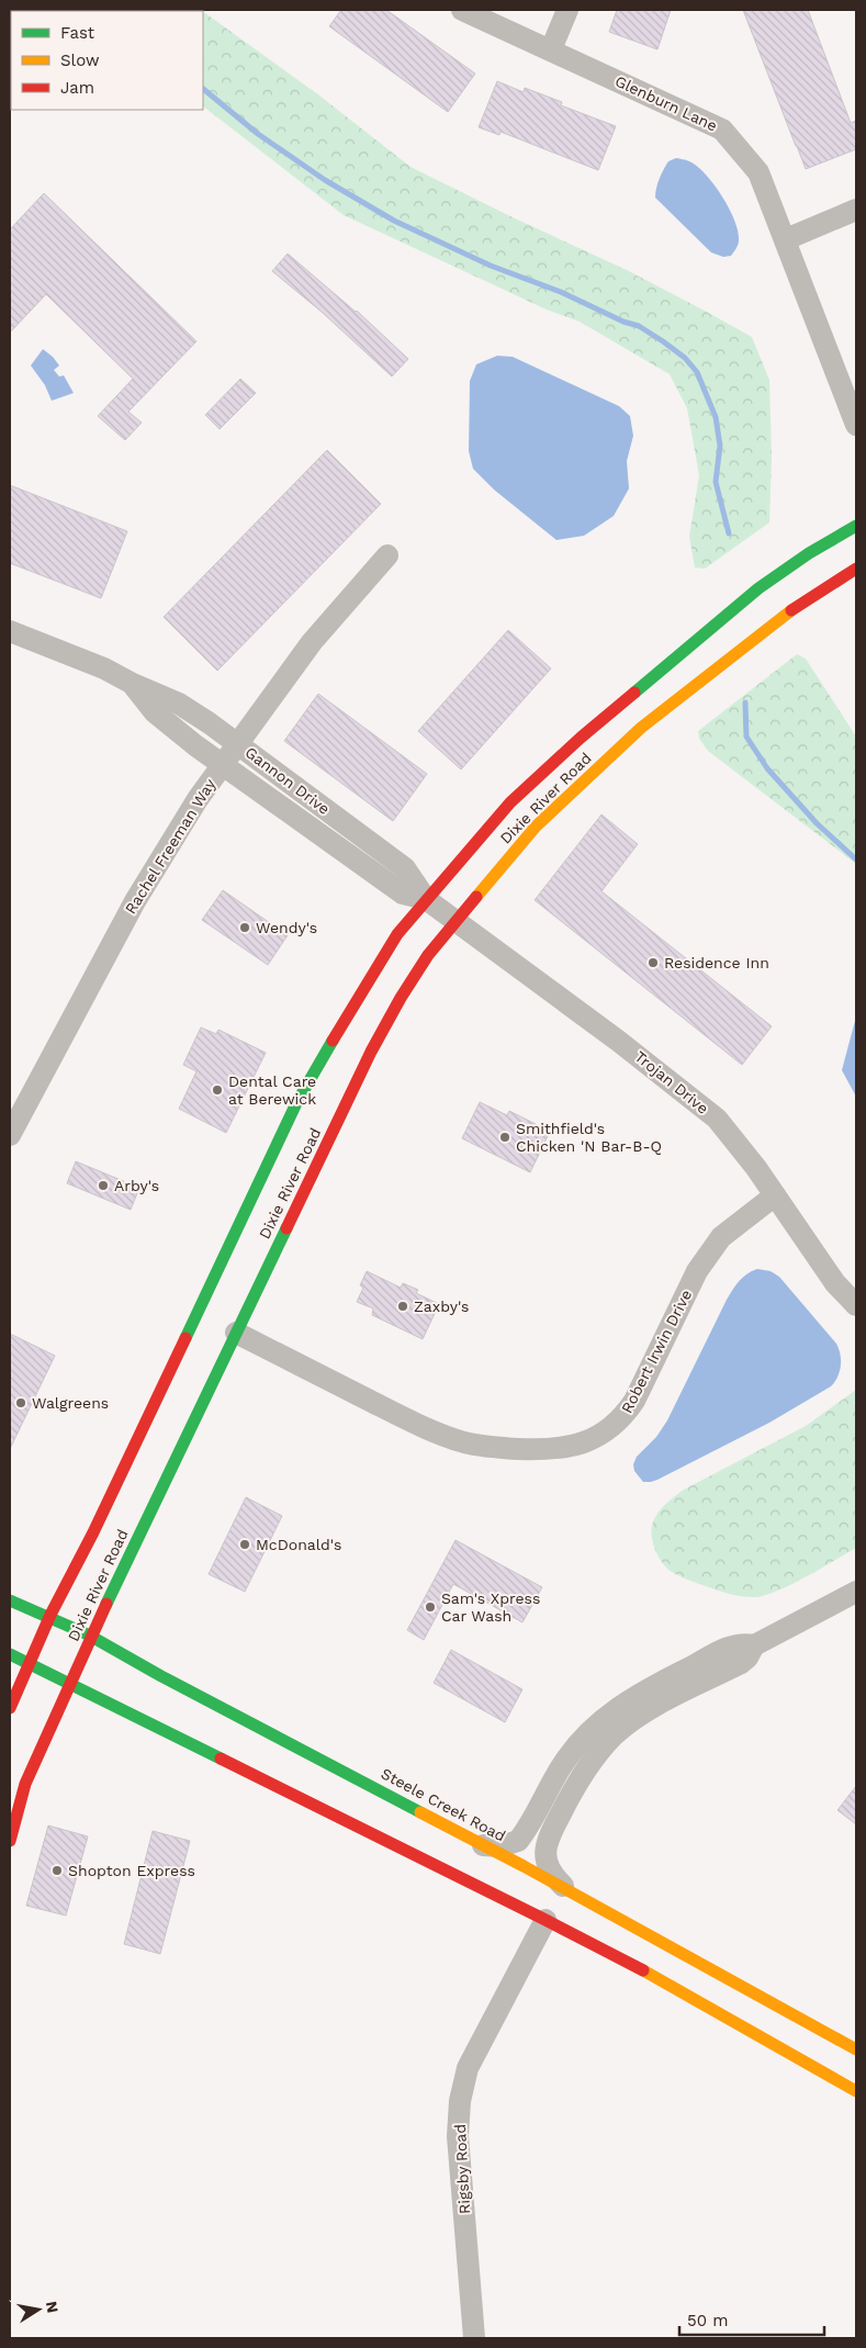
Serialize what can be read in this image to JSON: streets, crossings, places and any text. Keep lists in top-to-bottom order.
{
  "streets": {
    "street": [
      "Glenburn Lane",
      "Gannon Drive",
      "Dixie River Road",
      "Rachel Freeman Way",
      "Trojan Drive",
      "Robert Irwin Drive",
      "Steele Creek Road",
      "Rigsby Road"
    ]
  },
  "crossings": [
    ["Gannon Drive", "Dixie River Road"],
    ["Gannon Drive", "Rachel Freeman Way"],
    ["Gannon Drive", "Trojan Drive"],
    ["Dixie River Road", "Trojan Drive"],
    ["Dixie River Road", "Robert Irwin Drive"],
    ["Dixie River Road", "Steele Creek Road"],
    ["Trojan Drive", "Robert Irwin Drive"],
    ["Steele Creek Road", "Rigsby Road"]
  ],
  "places": [
    "Wendy's",
    "Residence Inn",
    "Dental Care at Berewick",
    "Smithfield's Chicken 'N Bar-B-Q",
    "Arby's",
    "Zaxby's",
    "Walgreens",
    "McDonald's",
    "Sam's Xpress Car Wash",
    "Shopton Express"
  ],
  "legend": ["Fast", "Slow", "Jam"],
  "scale_bar": "50 m",
  "north": "right"
}
